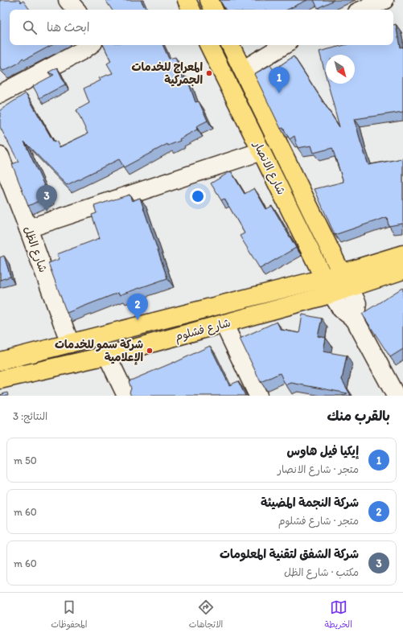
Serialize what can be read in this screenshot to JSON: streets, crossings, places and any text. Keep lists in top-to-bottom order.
{
  "streets": {
    "main road": ["شارع الانصار", "شارع فشلوم"],
    "street": ["شارع الظل"]
  },
  "crossings": [
    ["شارع الانصار", "شارع فشلوم"],
    ["شارع الظل", "شارع فشلوم"]
  ],
  "places": ["المعراج للخدمات الجمركية", "شركة سمو للخدمات الإعلامية"],
  "north": "bottom right",
  "page": {
    "search": "ابحث هنا",
    "pins": ["1", "3", "2"],
    "heading": ["بالقرب منك", "النتائج: 3"],
    "list": [
      {
        "mark": "1",
        "name": "إيكيا فيل هاوس",
        "note": "متجر · شارع الانصار",
        "value": "50 m"
      },
      {
        "mark": "2",
        "name": "شركة النجمة المضيئة",
        "note": "متجر · شارع فشلوم",
        "value": "60 m"
      },
      {
        "mark": "3",
        "name": "شركة الشفق لتقنية المعلومات",
        "note": "مكتب · شارع الظل",
        "value": "60 m"
      }
    ],
    "nav": ["الخريطة", "الاتجاهات", "المحفوظات"]
  }
}
